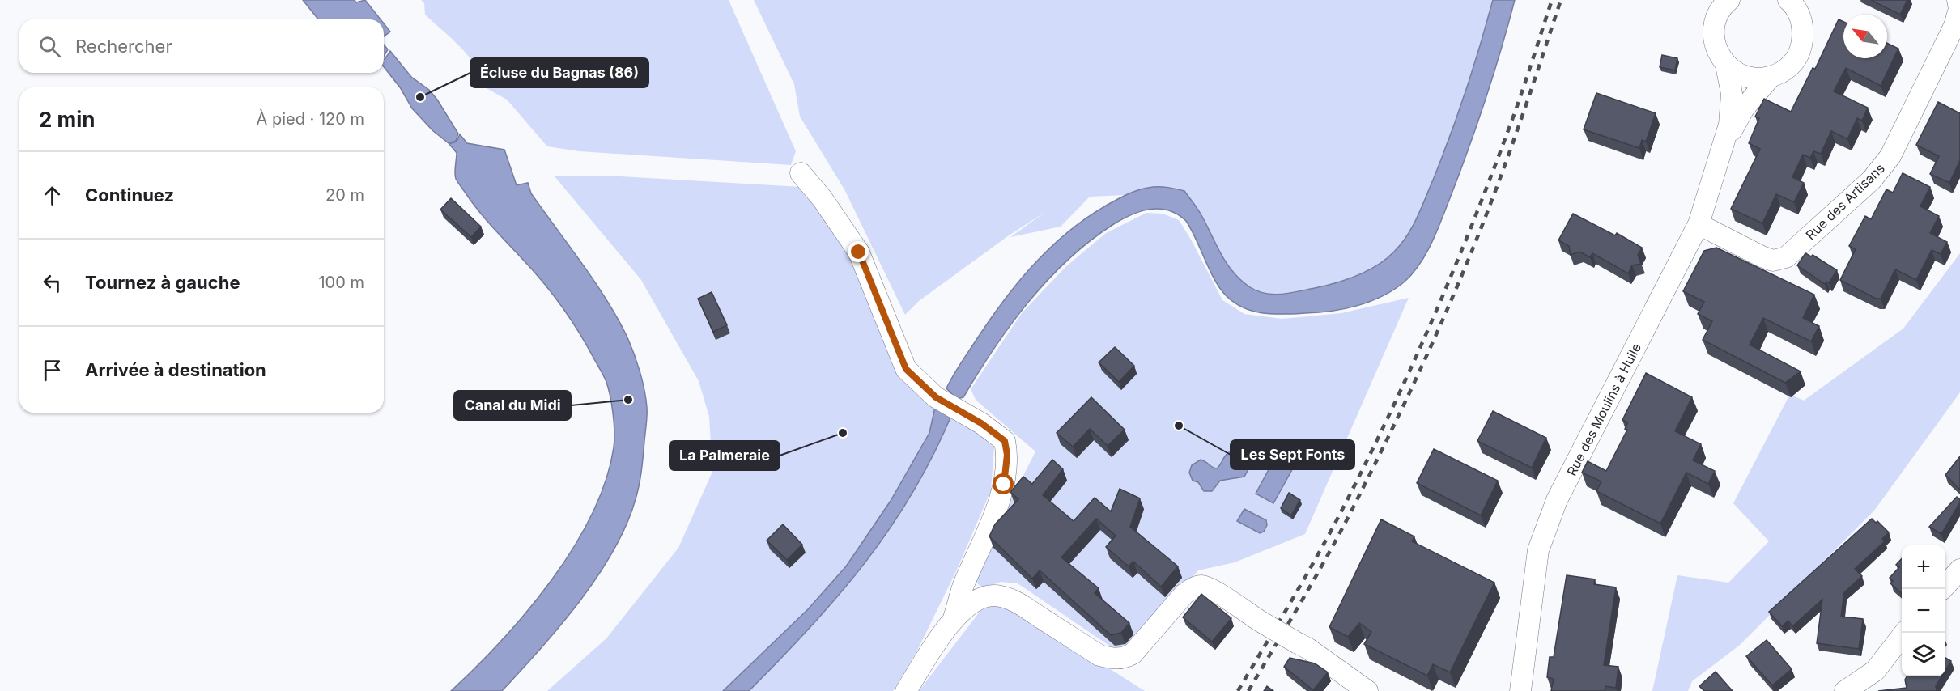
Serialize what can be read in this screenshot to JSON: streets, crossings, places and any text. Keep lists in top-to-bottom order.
{
  "streets": {
    "street": ["Rue des Artisans", "Rue des Moulins à Huile"]
  },
  "crossings": [
    ["Rue des Artisans", "Rue des Moulins à Huile"]
  ],
  "places": [
    "Écluse du Bagnas (86)",
    "Canal du Midi",
    "Les Sept Fonts",
    "La Palmeraie"
  ],
  "north": "top left",
  "page": {
    "search": "Rechercher",
    "heading": ["2 min", "À pied · 120 m"],
    "list": [
      ["Continuez", "20 m"],
      ["Tournez à gauche", "100 m"],
      "Arrivée à destination"
    ],
    "map_buttons": ["+", "−"]
  }
}
